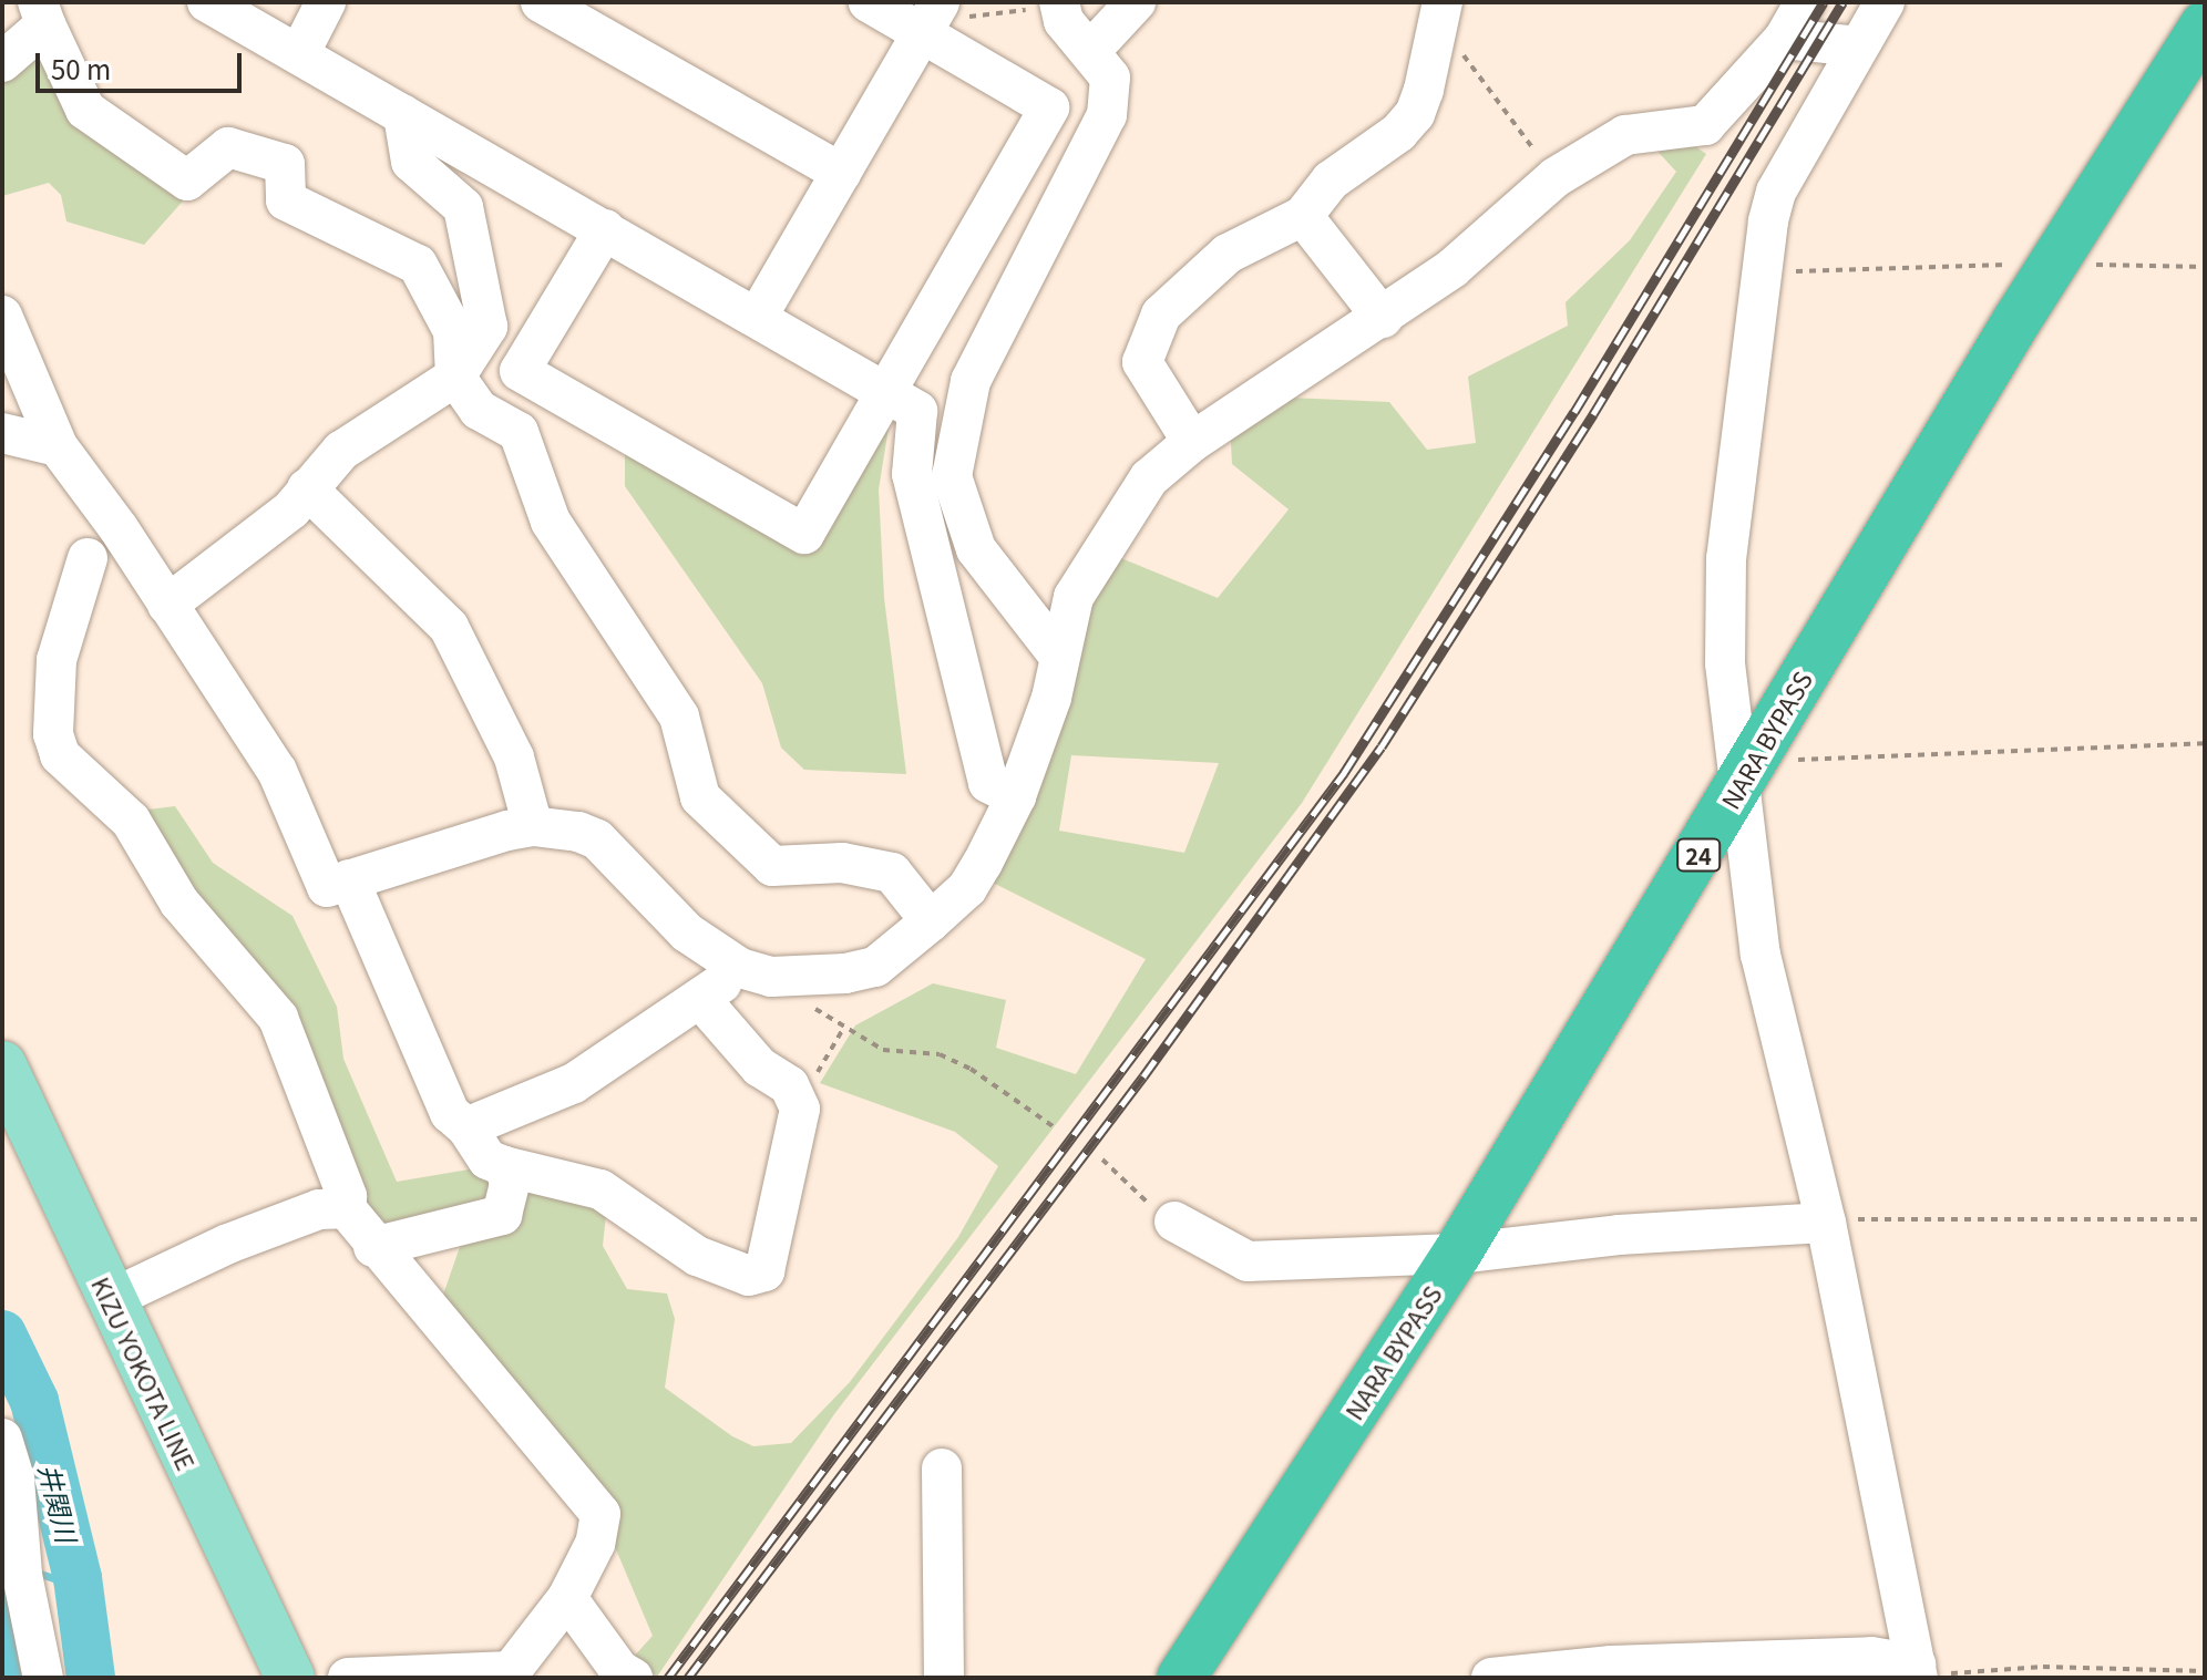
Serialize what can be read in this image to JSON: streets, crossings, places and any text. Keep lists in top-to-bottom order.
{
  "streets": {
    "highway": ["NARA BYPASS", "24"],
    "main road": ["KIZU YOKOTA LINE"]
  },
  "water": ["井関川"],
  "scale_bar": "50 m"
}
